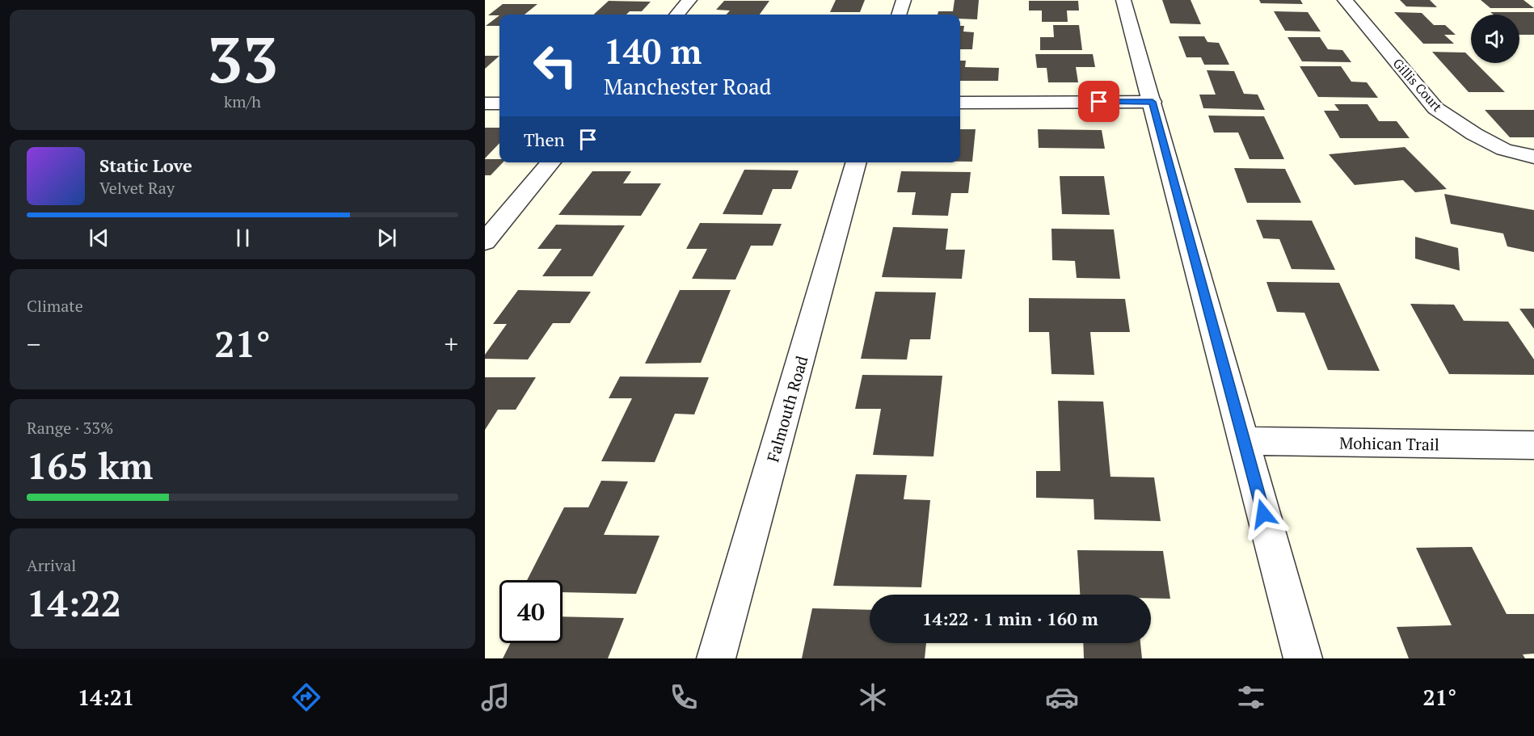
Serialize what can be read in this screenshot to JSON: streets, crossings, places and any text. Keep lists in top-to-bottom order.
{
  "streets": {
    "street": ["Gillis Court", "Falmouth Road", "Mohican Trail"]
  },
  "page": {
    "tile": [
      ["33", "km/h"],
      "Climate",
      ["Range · 33%", "165 km"],
      ["Arrival", "14:22"]
    ],
    "turn": ["140 m", "Manchester Road"],
    "then": "Then",
    "song": ["Static Love", "Velvet Ray"],
    "heat": ["−", "21°", "+"],
    "limit": "40",
    "trip": "14:22 · 1 min · 160 m",
    "tabs": ["14:21", "21°"]
  }
}
